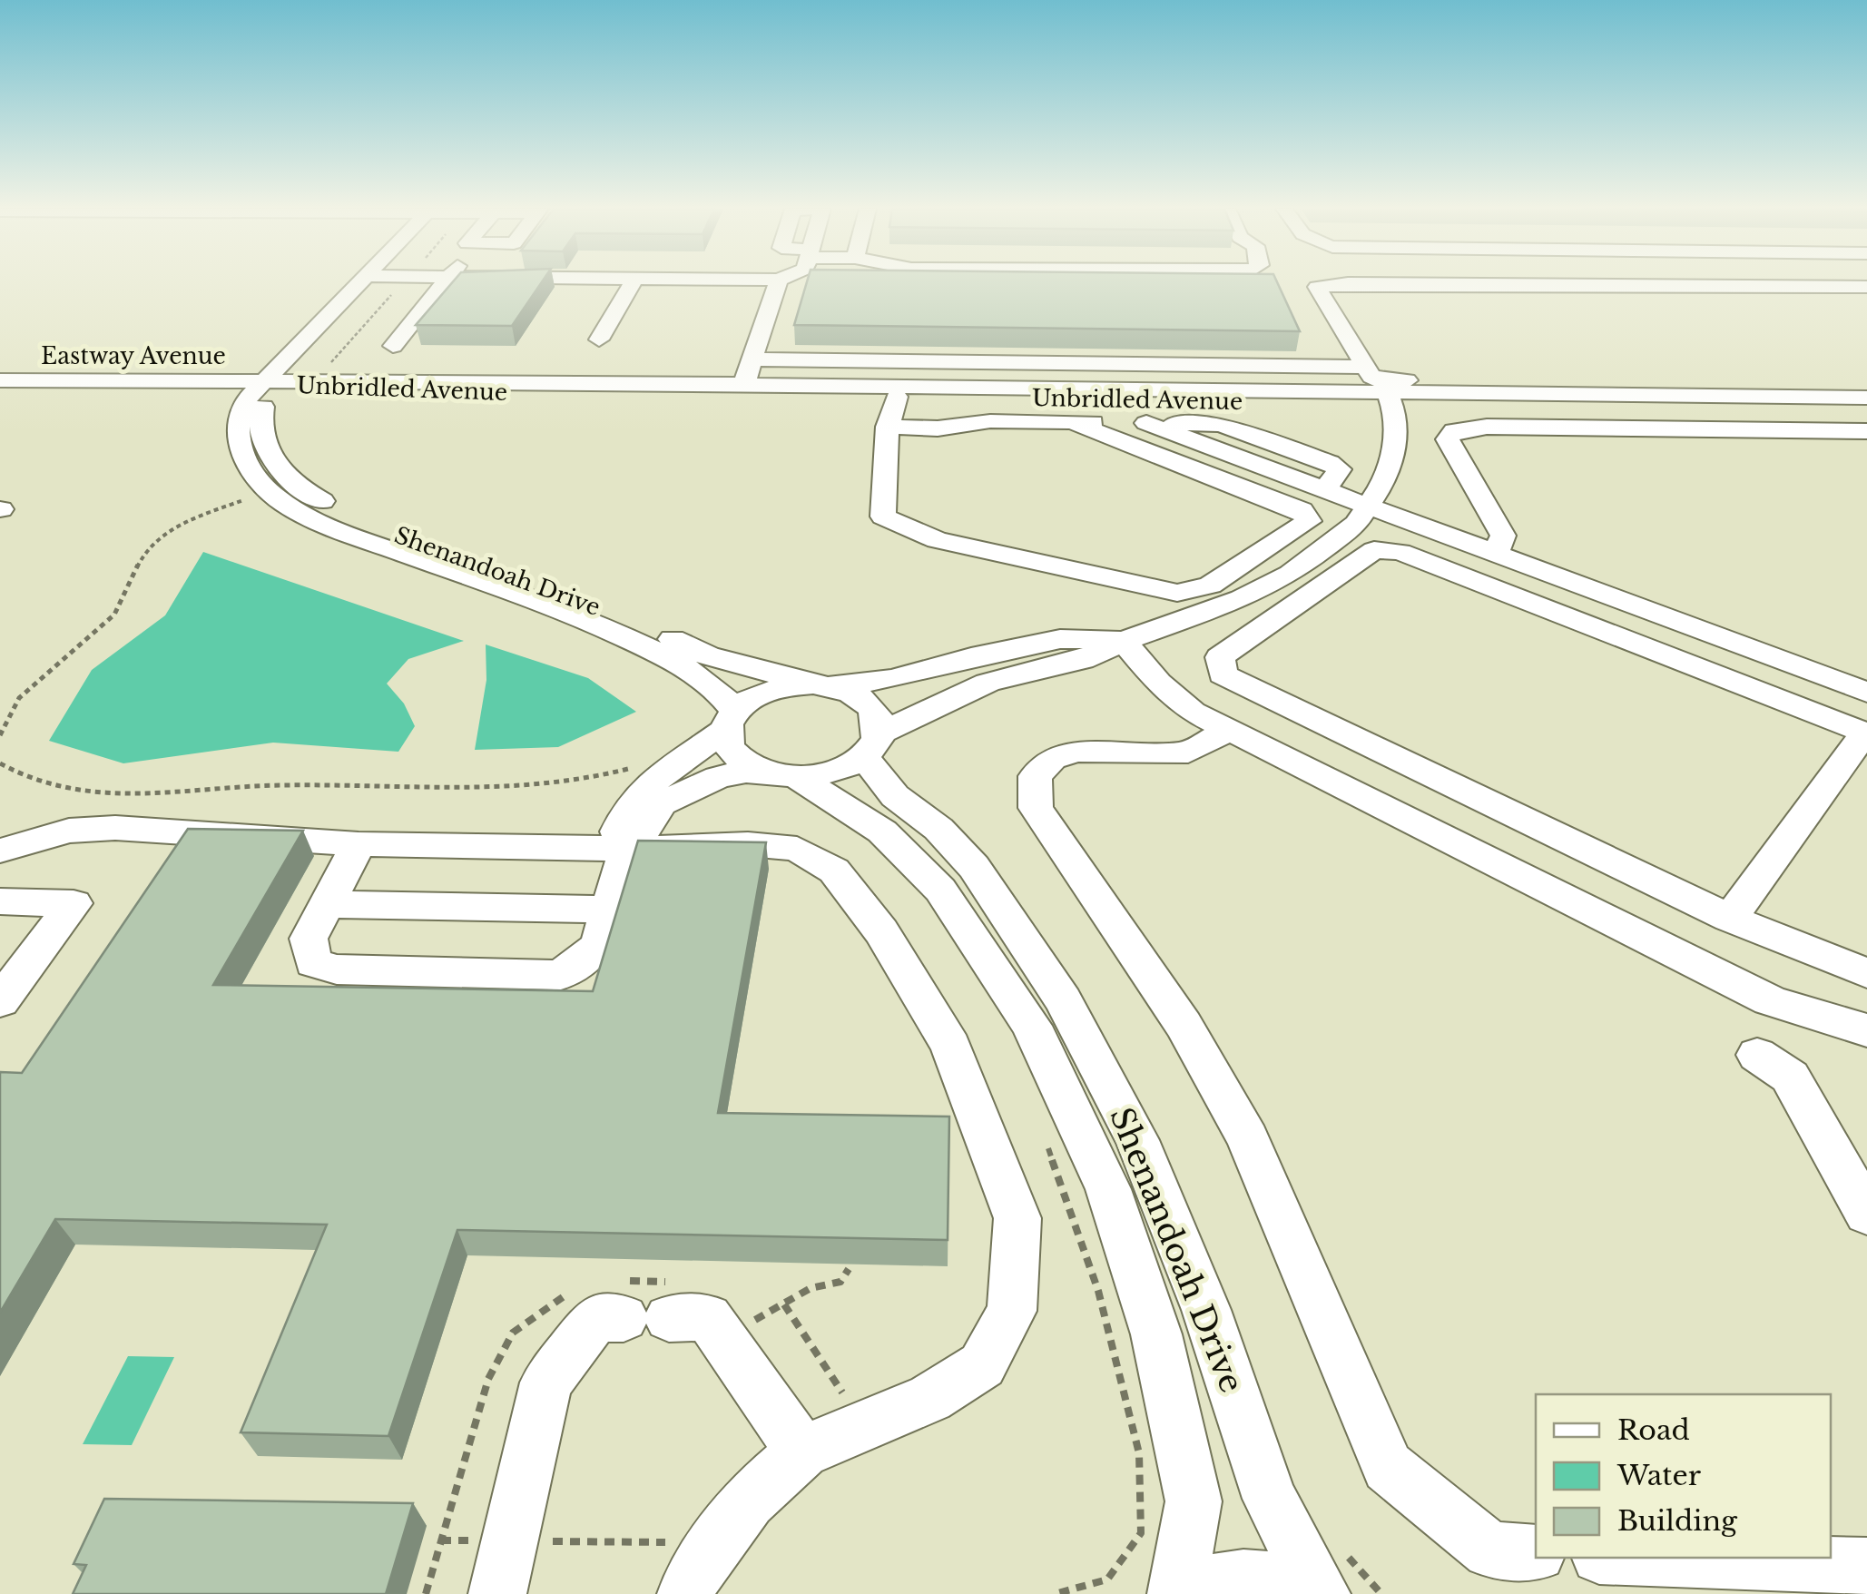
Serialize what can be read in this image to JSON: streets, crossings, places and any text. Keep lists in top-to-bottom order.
{
  "streets": {
    "street": ["Eastway Avenue", "Unbridled Avenue", "Shenandoah Drive"]
  },
  "crossings": [
    ["Eastway Avenue", "Unbridled Avenue"],
    ["Eastway Avenue", "Shenandoah Drive"],
    ["Unbridled Avenue", "Shenandoah Drive"]
  ],
  "legend": ["Road", "Water", "Building"]
}
